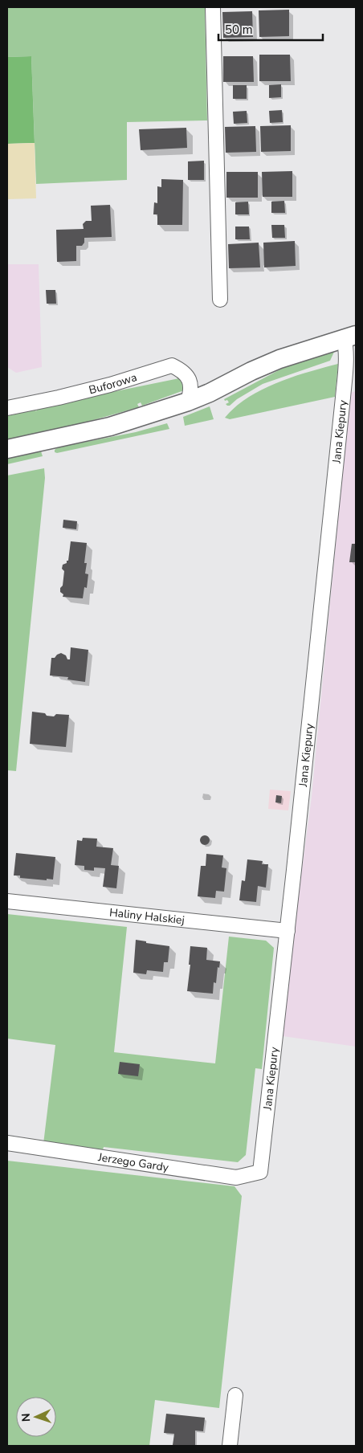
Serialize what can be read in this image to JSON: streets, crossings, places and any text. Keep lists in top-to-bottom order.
{
  "streets": {
    "street": [
      "Buforowa",
      "Jana Kiepury",
      "Haliny Halskiej",
      "Jerzego Gardy"
    ]
  },
  "crossings": [
    ["Jana Kiepury", "Haliny Halskiej"],
    ["Jana Kiepury", "Jerzego Gardy"]
  ],
  "scale_bar": "50 m",
  "north": "left"
}
